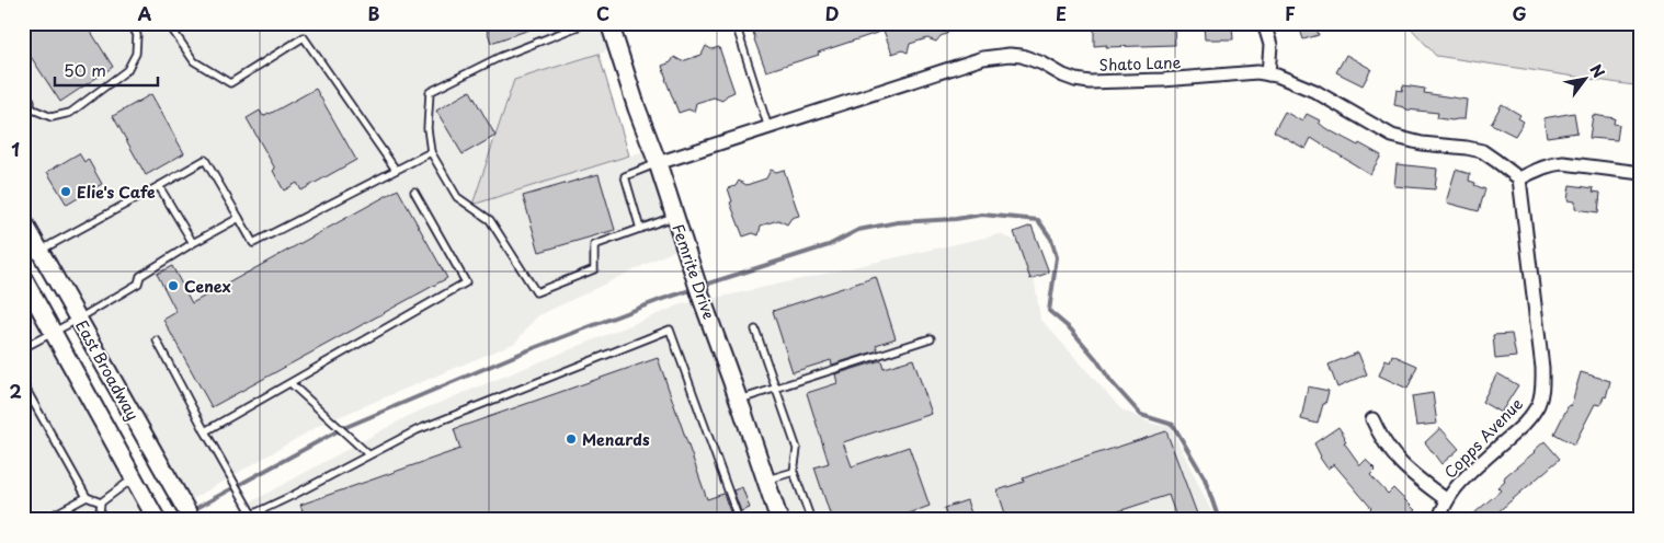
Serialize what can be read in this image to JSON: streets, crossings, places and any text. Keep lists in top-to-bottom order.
{
  "streets": {
    "street": [
      "Shato Lane",
      "Femrite Drive",
      "East Broadway",
      "Copps Avenue"
    ]
  },
  "crossings": [
    ["Shato Lane", "Femrite Drive"],
    ["Shato Lane", "Copps Avenue"]
  ],
  "places": ["Elie's Cafe", "Cenex", "Menards"],
  "scale_bar": "50 m",
  "north": "top right",
  "grid": {
    "columns": [
      "A",
      "B",
      "C",
      "D",
      "E",
      "F",
      "G"
    ],
    "rows": ["1", "2"]
  }
}
